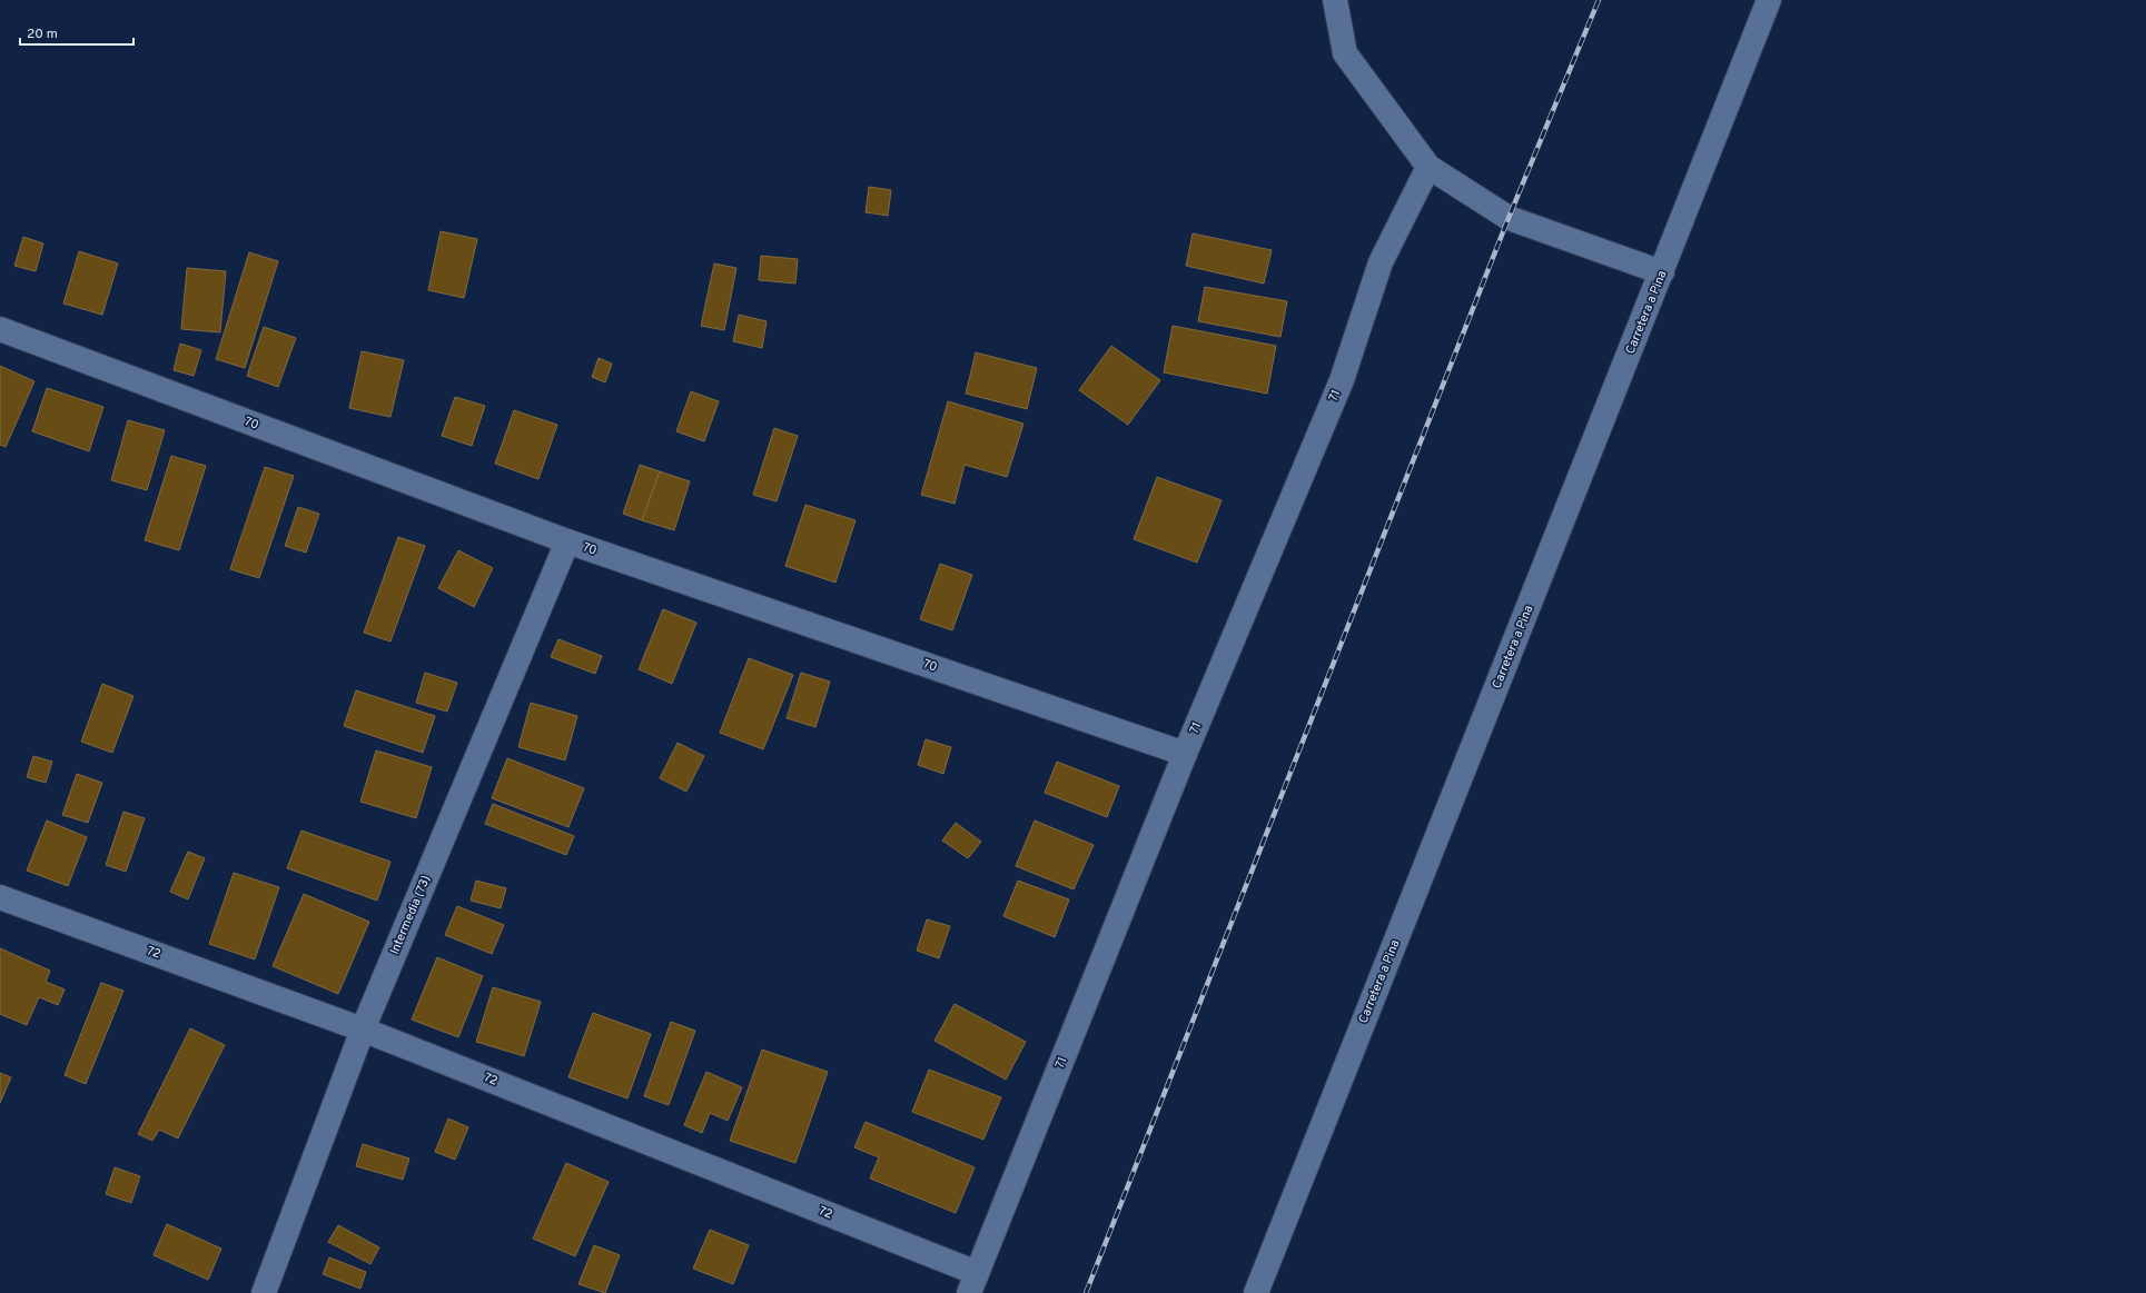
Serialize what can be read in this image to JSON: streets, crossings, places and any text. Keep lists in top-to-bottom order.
{
  "streets": {
    "street": [
      "Carretera a Pina",
      "71",
      "70",
      "Intermedia (73)",
      "72"
    ]
  },
  "crossings": [
    ["71", "70"],
    ["71", "72"],
    ["70", "Intermedia (73)"],
    ["Intermedia (73)", "72"]
  ],
  "scale_bar": "20 m"
}
